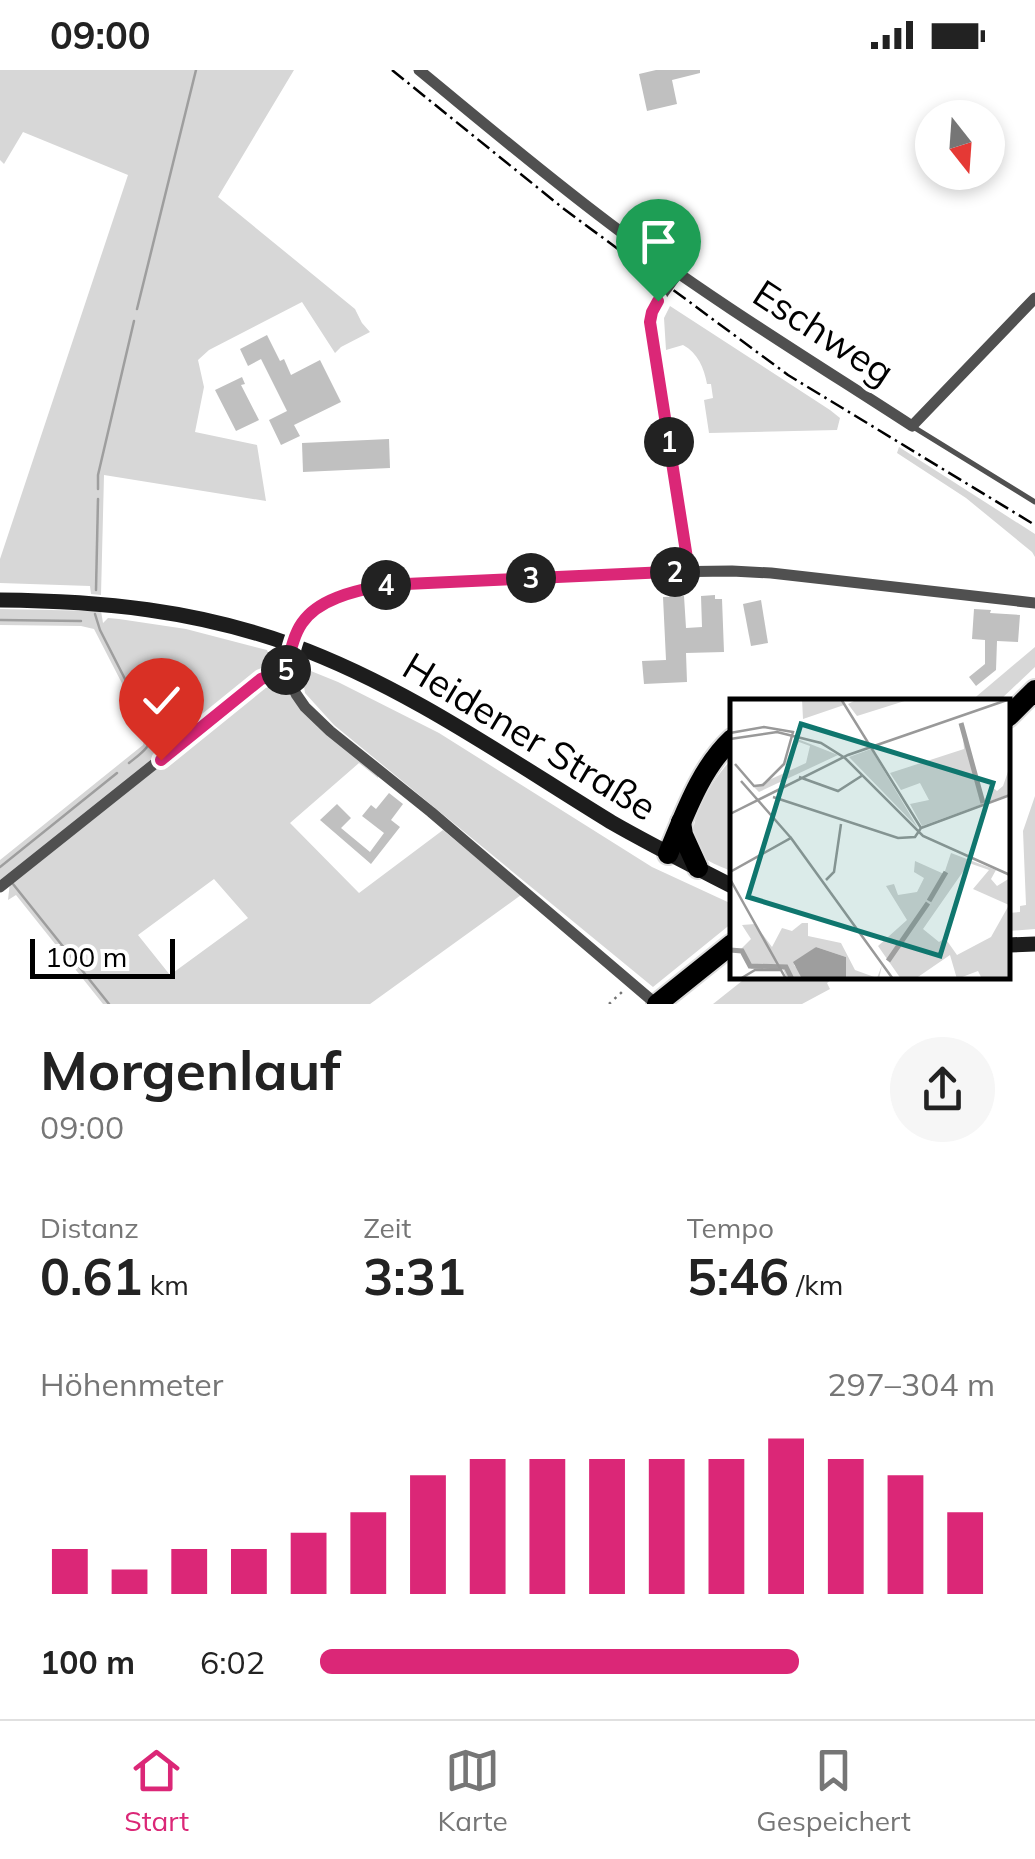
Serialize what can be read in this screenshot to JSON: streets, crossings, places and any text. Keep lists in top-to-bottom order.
{
  "streets": {
    "main road": ["Heidener Straße"],
    "street": ["Eschweg"]
  },
  "scale_bar": "100 m",
  "north": "bottom",
  "page": {
    "status": "09:00",
    "pins": [
      "1",
      "2",
      "3",
      "4",
      "5"
    ],
    "scale": "100 m",
    "heading": ["Morgenlauf", "09:00"],
    "stats": [
      ["Distanz", "0.61 km"],
      ["Zeit", "3:31"],
      ["Tempo", "5:46 /km"]
    ],
    "chart": ["Höhenmeter", "297–304 m"],
    "list": [
      {
        "name": "100 m",
        "note": "6:02"
      }
    ],
    "tabs": ["Start", "Karte", "Gespeichert"]
  }
}
